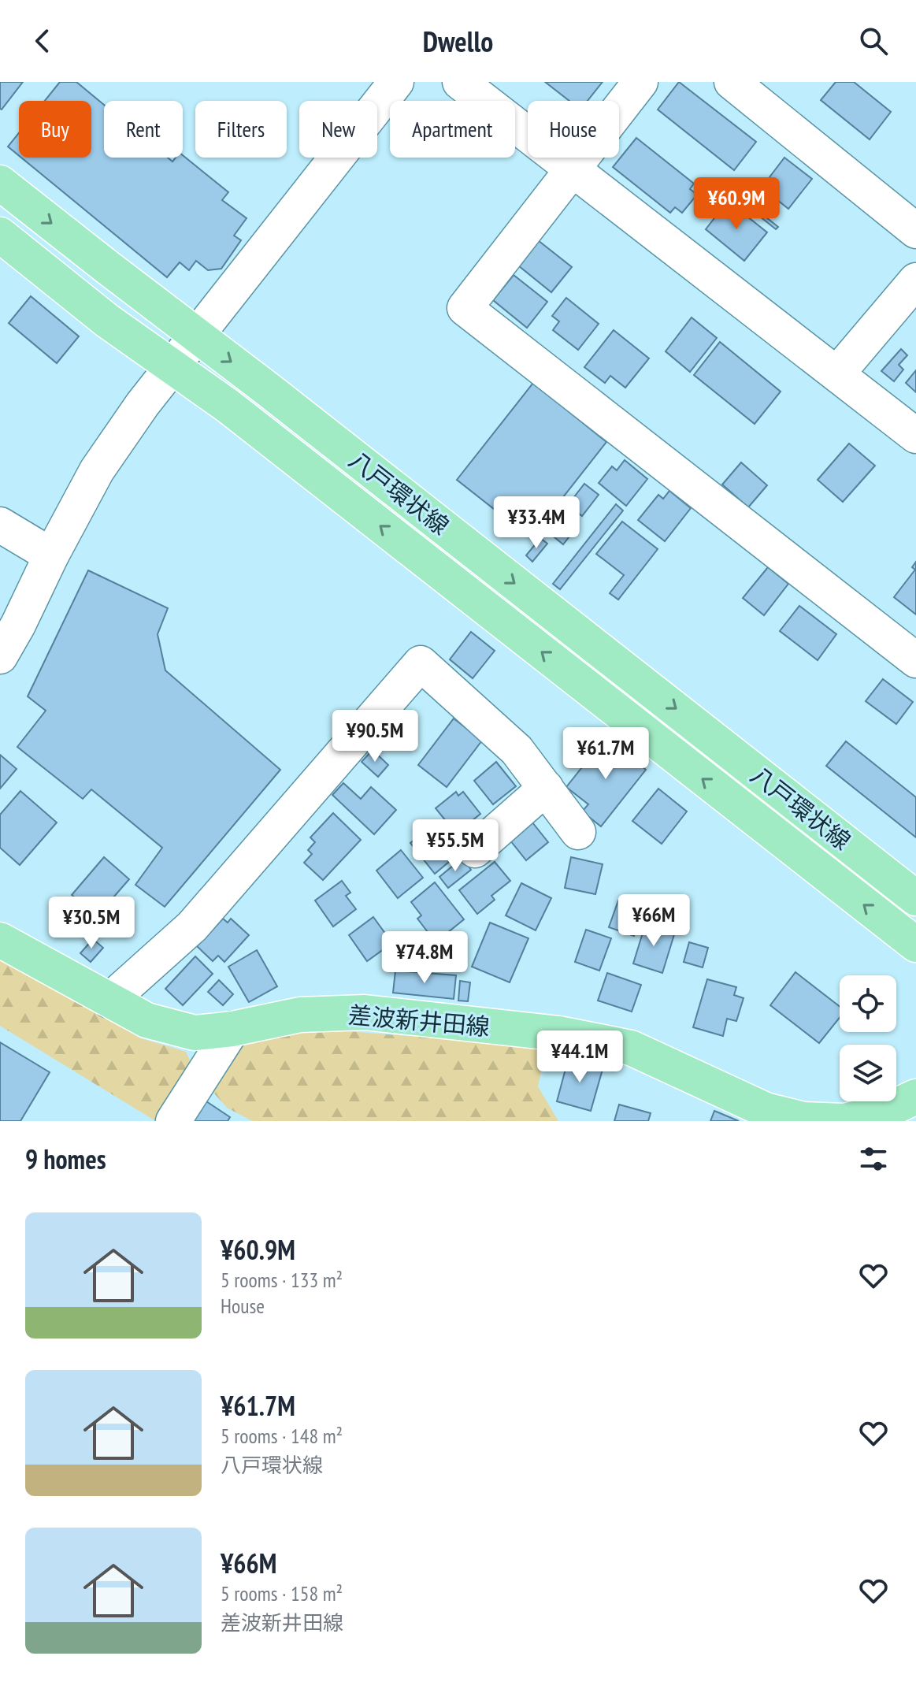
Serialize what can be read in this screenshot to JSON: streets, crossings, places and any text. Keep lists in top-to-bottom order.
{
  "streets": {
    "main road": ["八戸環状線", "差波新井田線"]
  },
  "page": {
    "header": "Dwello",
    "chip": [
      "Buy",
      "Rent",
      "Filters",
      "New",
      "Apartment",
      "House"
    ],
    "price": [
      "¥60.9M",
      "¥33.4M",
      "¥90.5M",
      "¥61.7M",
      "¥55.5M",
      "¥66M",
      "¥30.5M",
      "¥74.8M",
      "¥44.1M"
    ],
    "heading": "9 homes",
    "list": [
      {
        "name": "¥60.9M",
        "note": "5 rooms · 133 m² · House"
      },
      {
        "name": "¥61.7M",
        "note": "5 rooms · 148 m² · 八戸環状線"
      },
      {
        "name": "¥66M",
        "note": "5 rooms · 158 m² · 差波新井田線"
      }
    ]
  }
}
